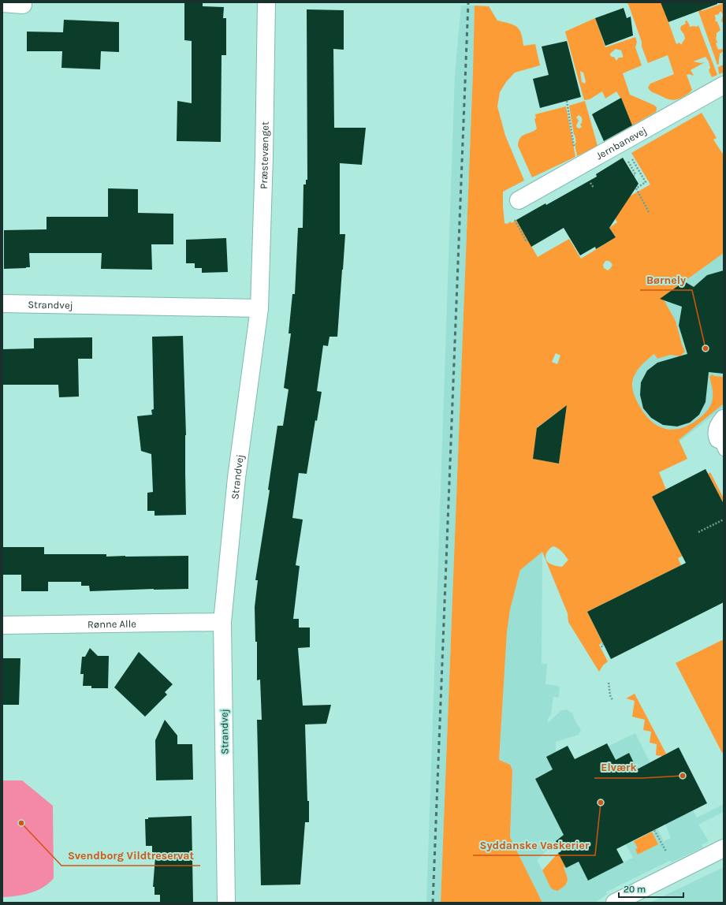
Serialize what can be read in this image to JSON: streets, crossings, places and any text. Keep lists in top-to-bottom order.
{
  "streets": {
    "street": [
      "Jernbanevej",
      "Præstevænget",
      "Strandvej",
      "Rønne Alle"
    ]
  },
  "crossings": [
    ["Præstevænget", "Strandvej"],
    ["Strandvej", "Rønne Alle"]
  ],
  "places": [
    "Børnely",
    "Elværk",
    "Syddanske Vaskerier",
    "Svendborg Vildtreservat"
  ],
  "scale_bar": "20 m"
}
